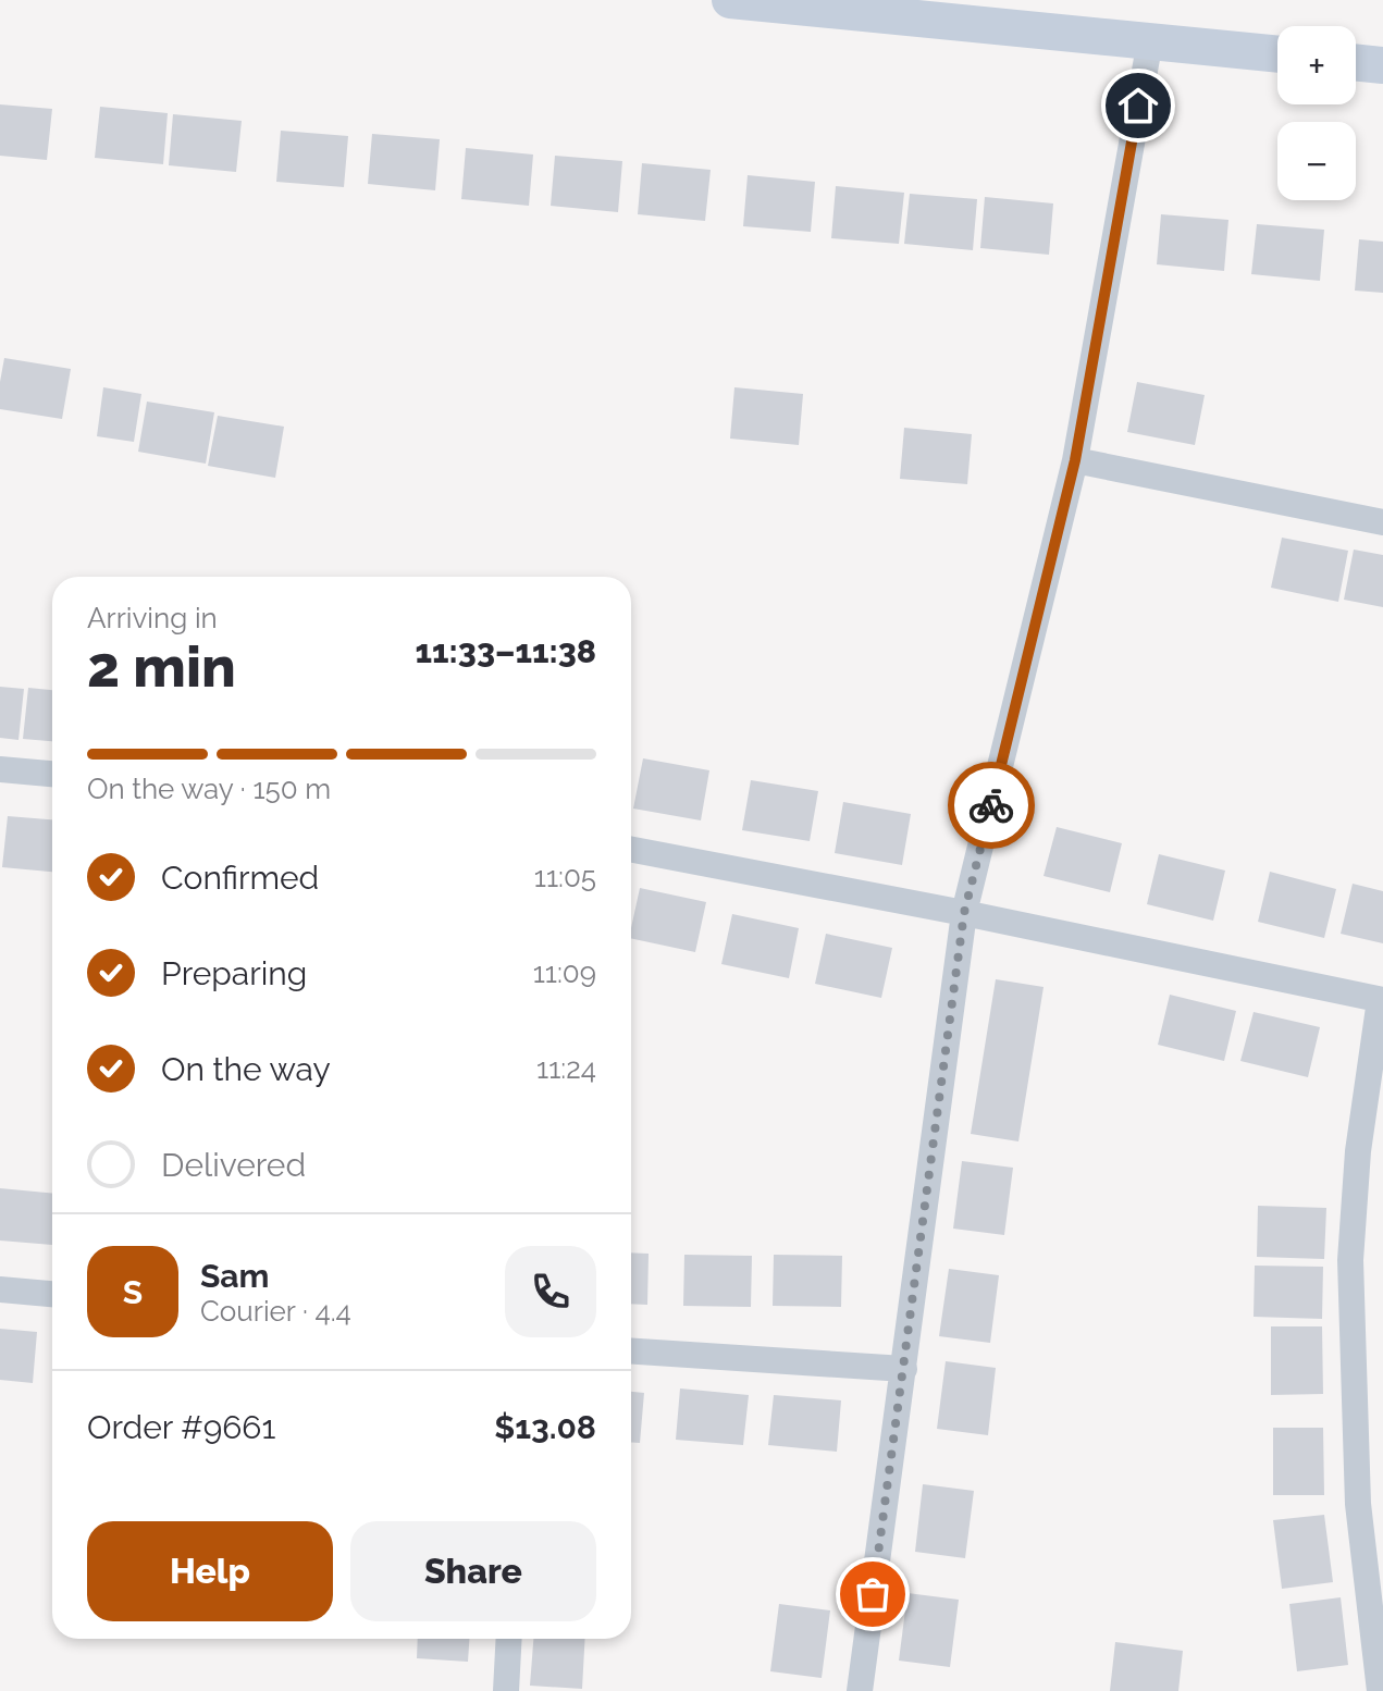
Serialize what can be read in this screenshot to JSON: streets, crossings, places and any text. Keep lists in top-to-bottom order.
{
  "page": {
    "map_buttons": ["+", "−"],
    "heading": ["2 min", "Arriving in", "11:33–11:38"],
    "panel": [
      "Sam",
      "Courier · 4.4",
      "Order #9661",
      "$13.08"
    ],
    "bar": "On the way · 150 m",
    "list": [
      ["Confirmed", "11:05"],
      ["Preparing", "11:09"],
      ["On the way", "11:24"],
      "Delivered"
    ],
    "round": "S",
    "buttons": ["Help", "Share"]
  }
}
